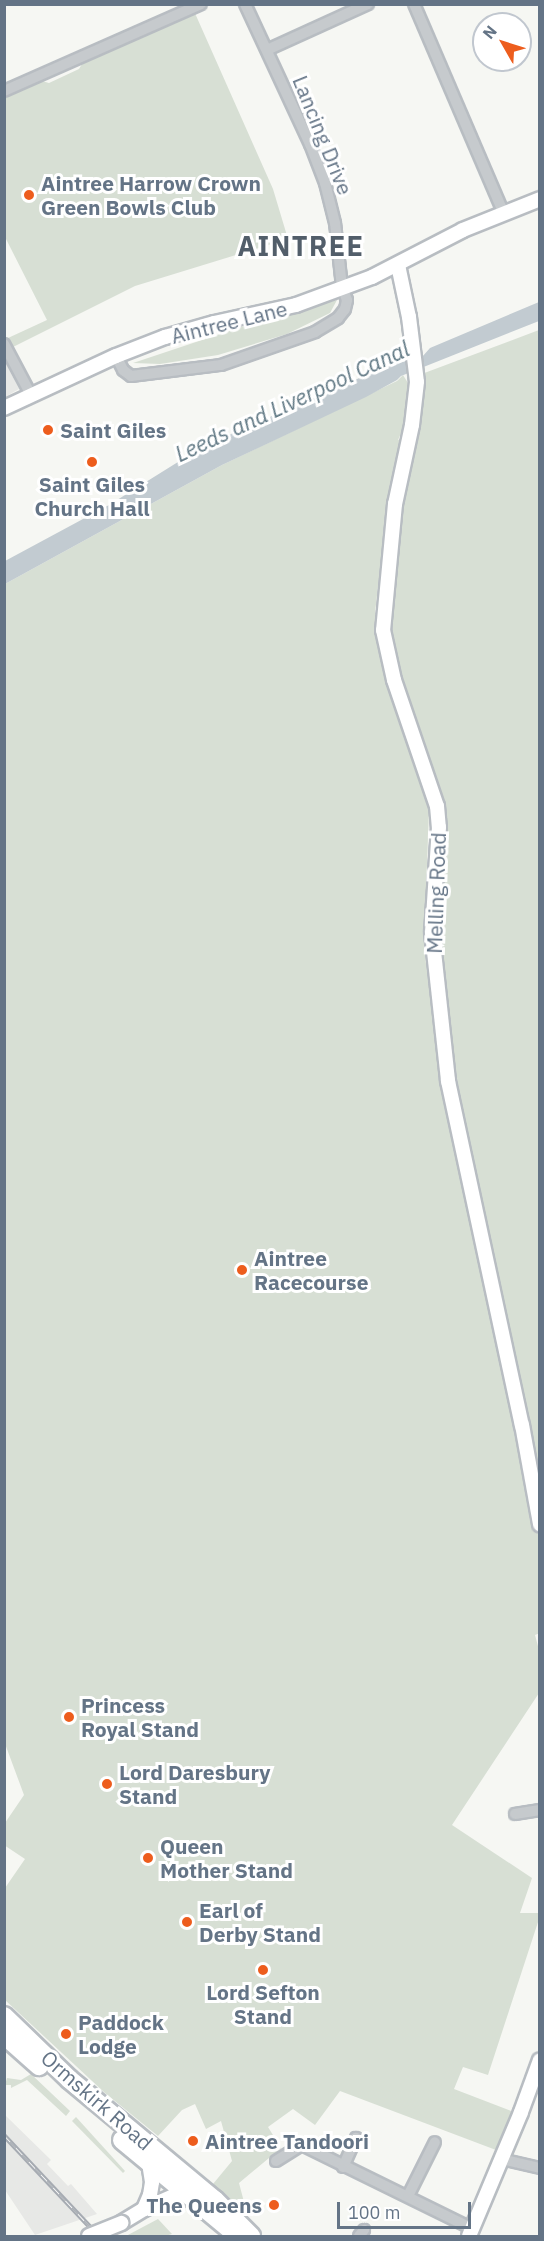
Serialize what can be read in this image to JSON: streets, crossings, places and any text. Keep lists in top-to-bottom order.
{
  "streets": {
    "highway": ["Ormskirk Road"],
    "street": ["Lancing Drive", "Aintree Lane", "Melling Road"]
  },
  "crossings": [
    ["Lancing Drive", "Aintree Lane"],
    ["Aintree Lane", "Melling Road"]
  ],
  "districts": ["AINTREE"],
  "water": ["Leeds and Liverpool Canal"],
  "places": [
    "Aintree Harrow Crown Green Bowls Club",
    "Saint Giles",
    "Saint Giles Church Hall",
    "Aintree Racecourse",
    "Princess Royal Stand",
    "Lord Daresbury Stand",
    "Queen Mother Stand",
    "Earl of Derby Stand",
    "Lord Sefton Stand",
    "Paddock Lodge",
    "Aintree Tandoori",
    "The Queens"
  ],
  "scale_bar": "100 m",
  "north": "top left"
}
